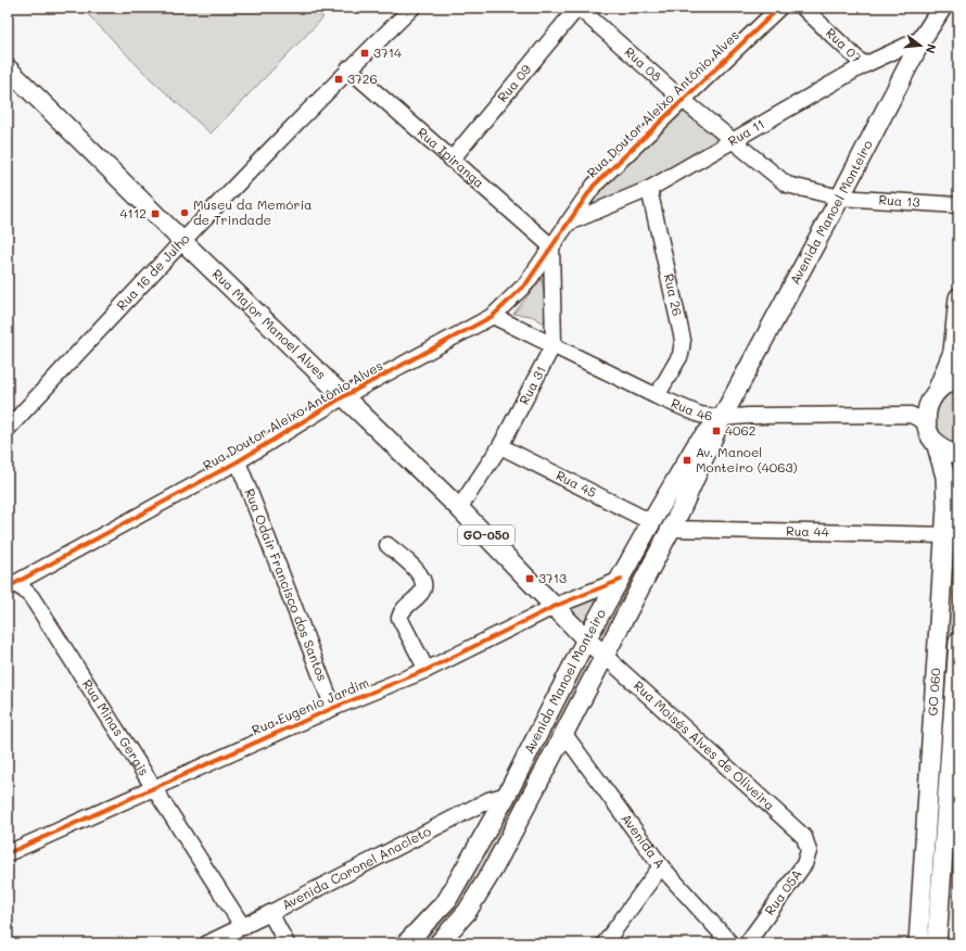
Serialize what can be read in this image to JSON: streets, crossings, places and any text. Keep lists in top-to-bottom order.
{
  "streets": {
    "main road": [
      "Avenida Manoel Monteiro",
      "Rua Major Manoel Alves",
      "GO-050",
      "GO 060"
    ],
    "street": [
      "Rua 07",
      "Rua 08",
      "Rua 09",
      "Rua Doutor Aleixo Antônio Alves",
      "Rua 11",
      "Rua Ipiranga",
      "Rua 13",
      "Rua 16 de Julho",
      "Rua 26",
      "Rua 31",
      "Rua 46",
      "Rua 45",
      "Rua 44",
      "Rua Odair Francisco dos Santos",
      "Rua Eugenio Jardim",
      "Rua Minas Gerais",
      "Rua Moisés Alves de Oliveira",
      "Avenida A",
      "Avenida Coronel Anacleto",
      "Rua 05A"
    ]
  },
  "crossings": [
    ["Rua 07", "Rua 11"],
    ["Rua 08", "Rua 09"],
    ["Rua 08", "Rua Doutor Aleixo Antônio Alves"],
    ["Rua 08", "Rua 11"],
    ["Rua 08", "Rua 13"],
    ["Rua 08", "Avenida Manoel Monteiro"],
    ["Rua 09", "Rua Ipiranga"],
    ["Rua Doutor Aleixo Antônio Alves", "Rua 11"],
    ["Rua Doutor Aleixo Antônio Alves", "Rua Ipiranga"],
    ["Rua Doutor Aleixo Antônio Alves", "Rua Major Manoel Alves"],
    ["Rua Doutor Aleixo Antônio Alves", "Rua 31"],
    ["Rua Doutor Aleixo Antônio Alves", "Rua 46"],
    ["Rua Doutor Aleixo Antônio Alves", "Rua Odair Francisco dos Santos"],
    ["Rua Doutor Aleixo Antônio Alves", "Rua Minas Gerais"],
    ["Rua 11", "Avenida Manoel Monteiro"],
    ["Rua 11", "Rua 26"],
    ["Rua Ipiranga", "Rua 16 de Julho"],
    ["Rua Ipiranga", "Rua 31"],
    ["Rua 13", "Avenida Manoel Monteiro"],
    ["Avenida Manoel Monteiro", "Rua Major Manoel Alves"],
    ["Avenida Manoel Monteiro", "Rua 46"],
    ["Avenida Manoel Monteiro", "Rua 45"],
    ["Avenida Manoel Monteiro", "Rua 44"],
    ["Avenida Manoel Monteiro", "Rua Eugenio Jardim"],
    ["Avenida Manoel Monteiro", "Rua Moisés Alves de Oliveira"],
    ["Avenida Manoel Monteiro", "Avenida A"],
    ["Avenida Manoel Monteiro", "Avenida Coronel Anacleto"],
    ["Rua 16 de Julho", "Rua Major Manoel Alves"],
    ["Rua 26", "Rua 46"],
    ["Rua Major Manoel Alves", "Rua 31"],
    ["Rua Major Manoel Alves", "Rua Eugenio Jardim"],
    ["Rua Major Manoel Alves", "Rua Moisés Alves de Oliveira"],
    ["Rua 31", "Rua 46"],
    ["Rua 31", "Rua 45"],
    ["Rua 46", "GO 060"],
    ["Rua 44", "GO 060"],
    ["Rua Odair Francisco dos Santos", "Rua Eugenio Jardim"],
    ["Rua Eugenio Jardim", "Rua Minas Gerais"],
    ["Rua Minas Gerais", "Avenida Coronel Anacleto"],
    ["Rua Moisés Alves de Oliveira", "Rua 05A"]
  ],
  "places": {
    "transit": [
      "3714",
      "3726",
      "4112",
      "4062",
      "Av. Manoel Monteiro (4063)",
      "3713"
    ],
    "other": ["Museu da Memória de Trindade"]
  },
  "north": "right"
}
